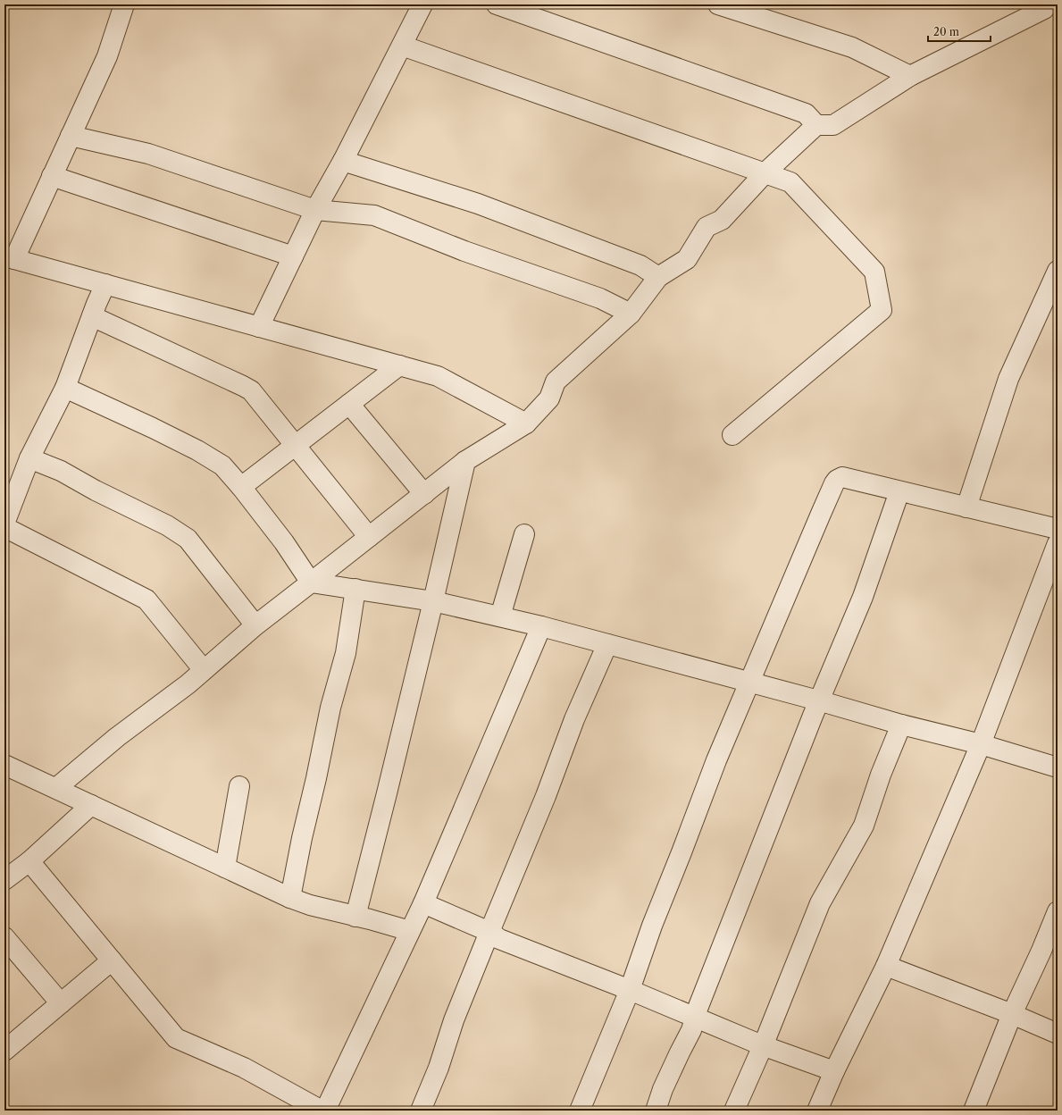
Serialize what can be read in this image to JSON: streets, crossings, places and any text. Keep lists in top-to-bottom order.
{
  "scale_bar": "20 m"
}
